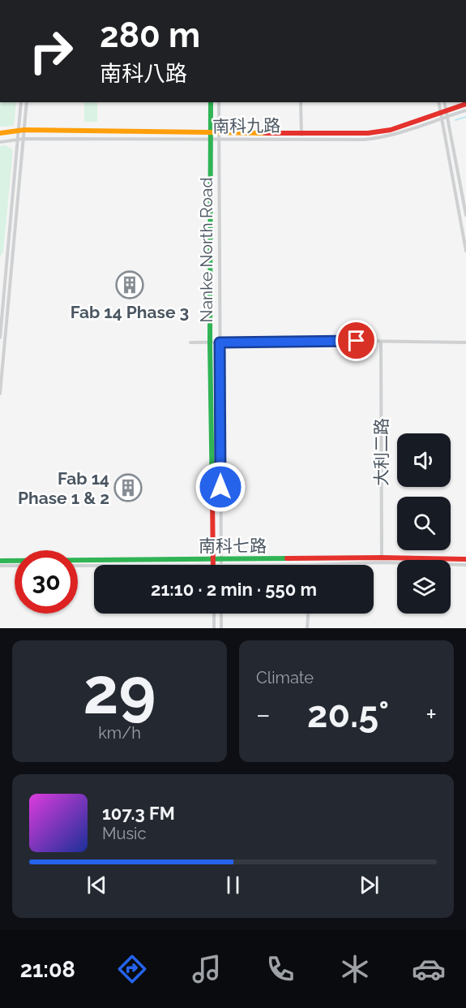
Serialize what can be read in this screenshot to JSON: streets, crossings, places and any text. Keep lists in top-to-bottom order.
{
  "streets": {
    "street": [
      "南科九路",
      "Nanke North Road",
      "大利二路",
      "南科七路"
    ]
  },
  "crossings": [
    ["南科九路", "Nanke North Road"],
    ["Nanke North Road", "南科七路"],
    ["大利二路", "南科七路"]
  ],
  "places": {
    "building": ["Fab 14 Phase 3", "Fab 14 Phase 1 & 2"]
  },
  "page": {
    "turn": ["280 m", "南科八路"],
    "limit": "30",
    "trip": "21:10 · 2 min · 550 m",
    "tile": [
      ["29", "km/h"],
      "Climate"
    ],
    "heat": ["−", "20.5°", "+"],
    "song": ["107.3 FM", "Music"],
    "tabs": "21:08"
  }
}
